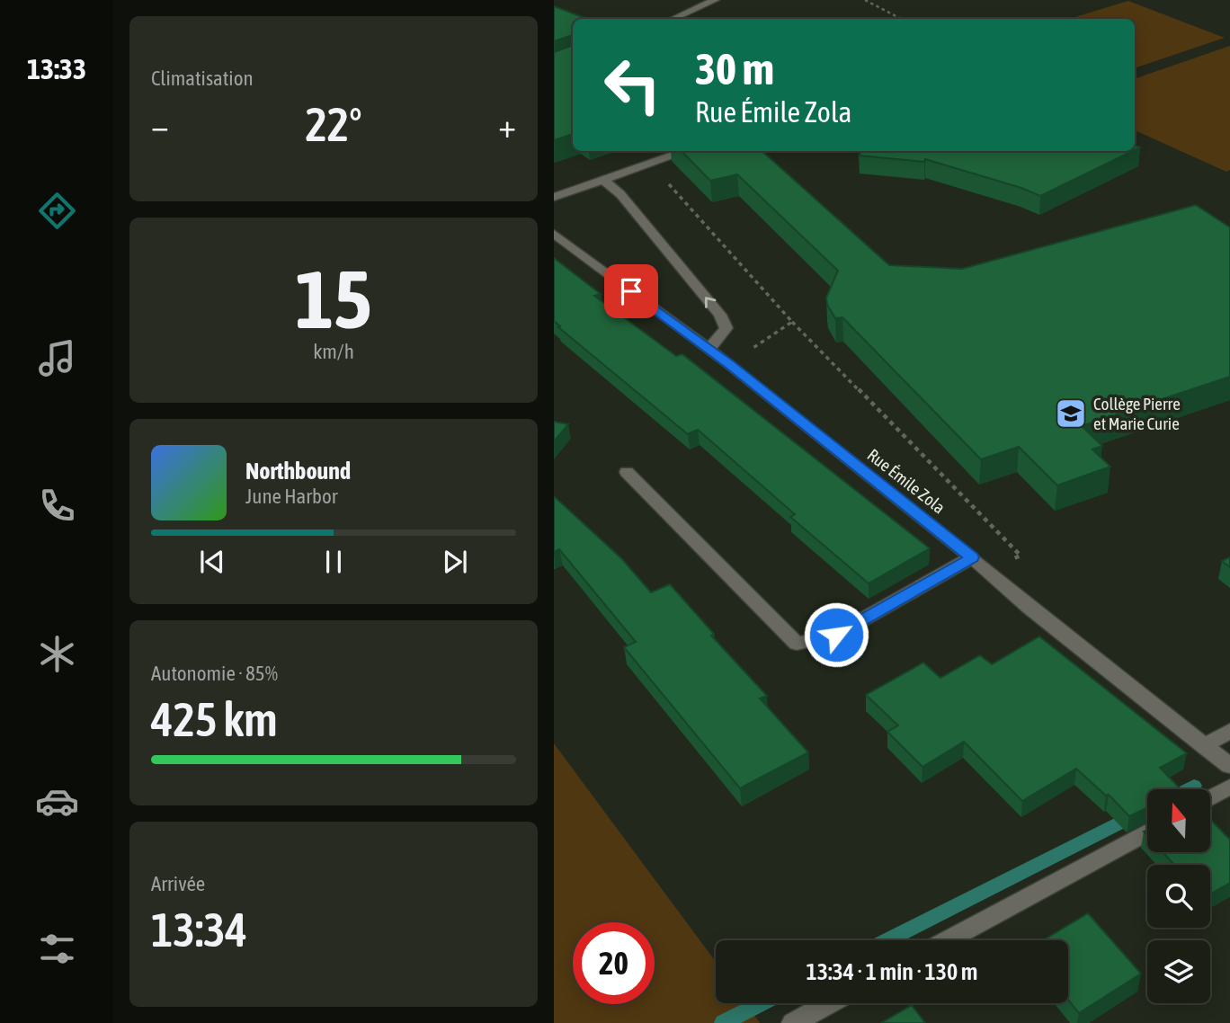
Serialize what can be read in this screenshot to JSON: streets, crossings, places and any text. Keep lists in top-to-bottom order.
{
  "streets": {
    "street": ["Rue Émile Zola"]
  },
  "places": {
    "school or university": ["Collège Pierre et Marie Curie"]
  },
  "north": "top",
  "page": {
    "tabs": "13:33",
    "tile": [
      "Climatisation",
      ["15", "km/h"],
      ["Autonomie · 85%", "425 km"],
      ["Arrivée", "13:34"]
    ],
    "turn": ["30 m", "Rue Émile Zola"],
    "heat": ["−", "22°", "+"],
    "song": ["Northbound", "June Harbor"],
    "limit": "20",
    "trip": "13:34 · 1 min · 130 m"
  }
}
